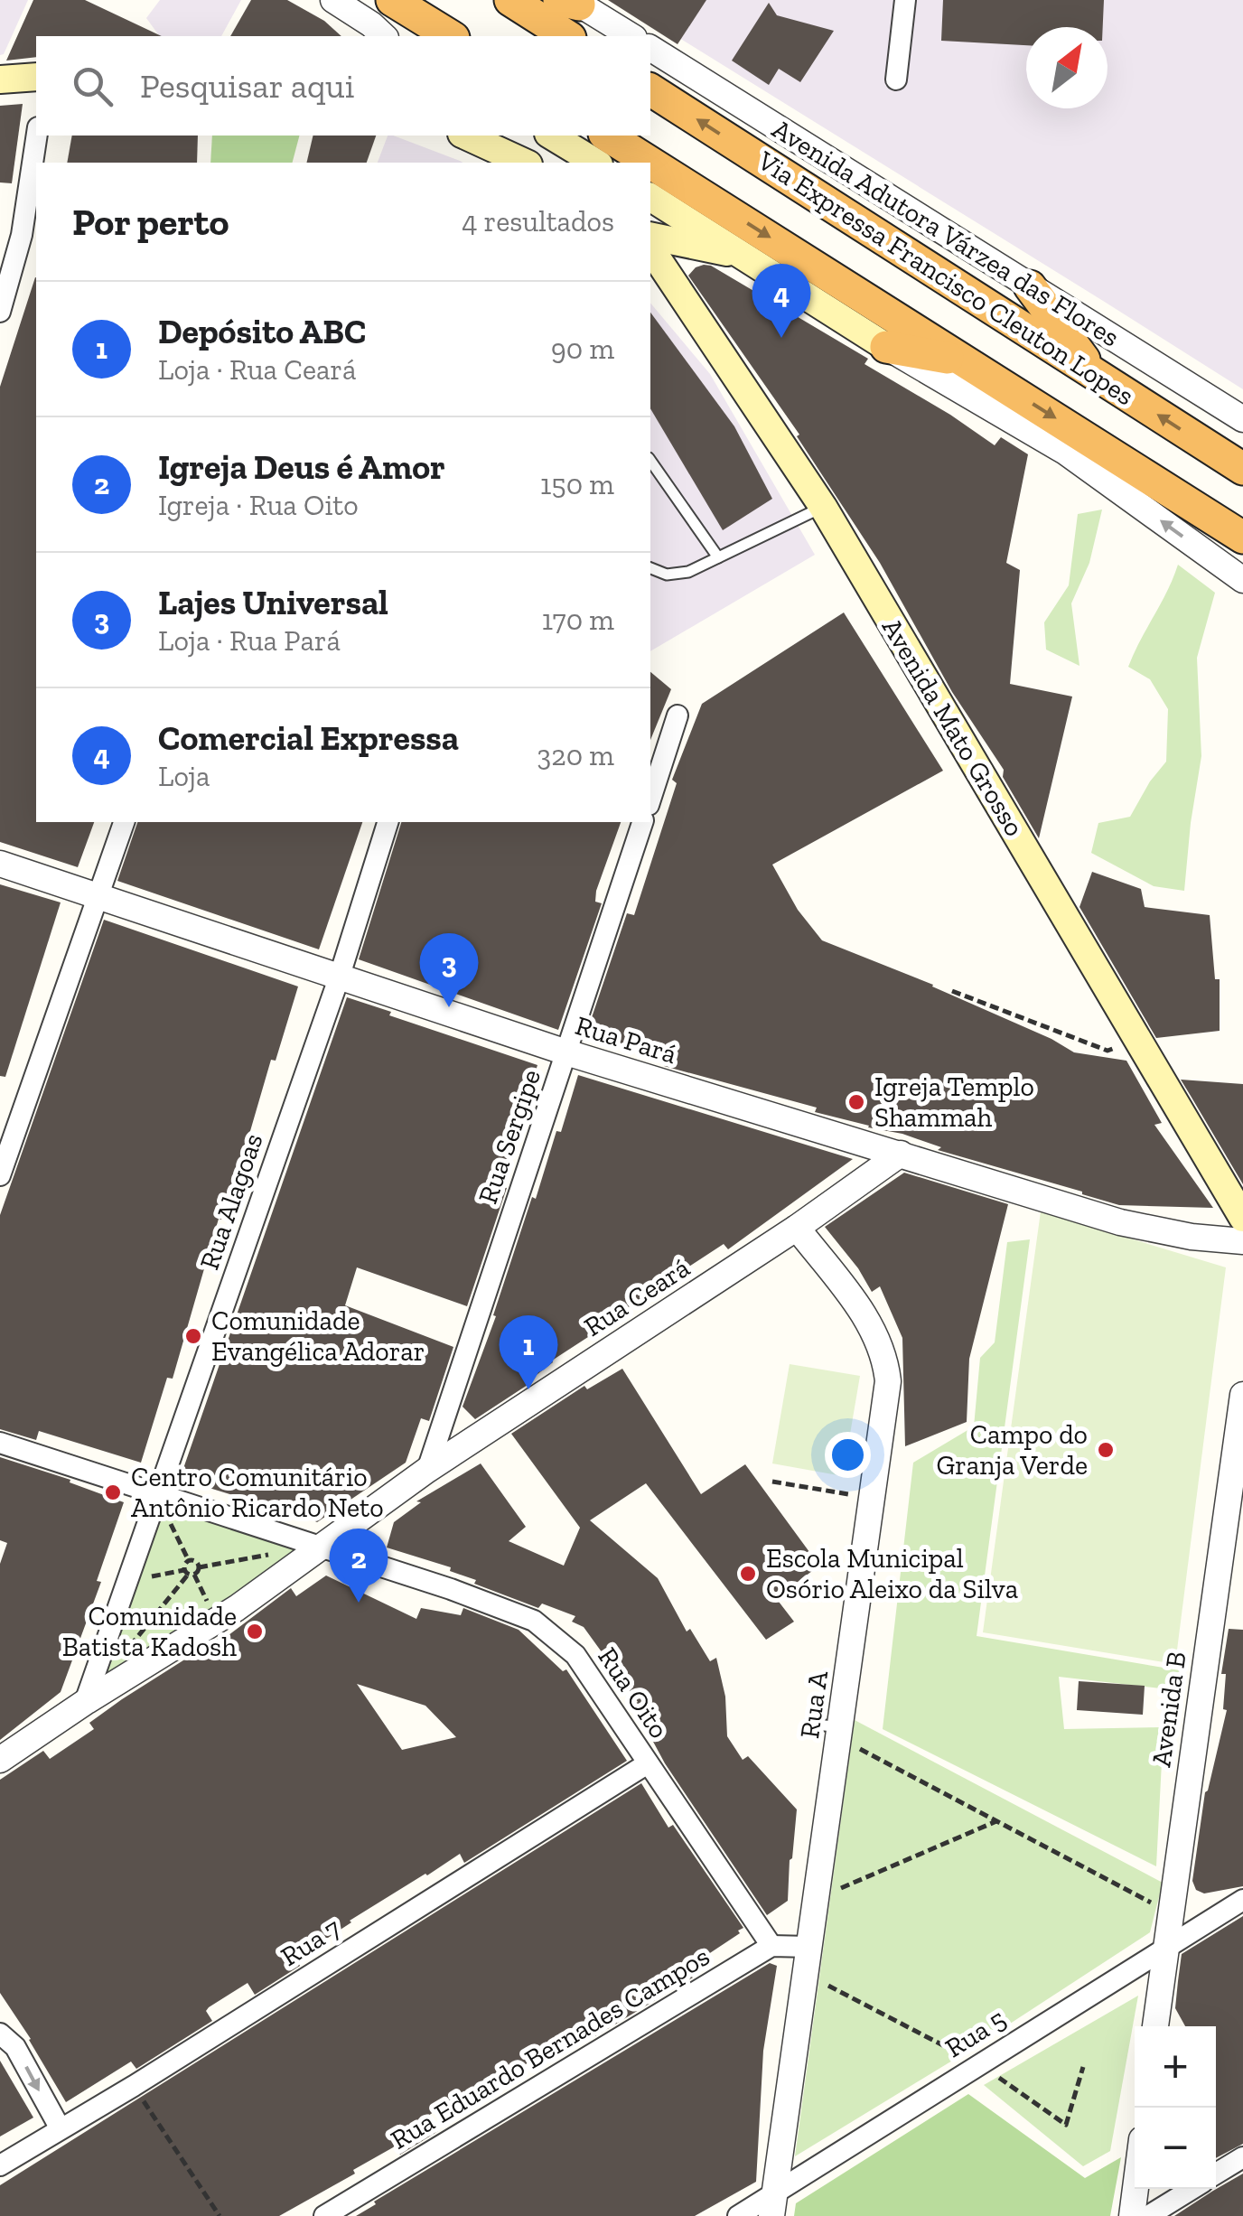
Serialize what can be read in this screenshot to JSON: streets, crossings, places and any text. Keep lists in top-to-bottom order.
{
  "streets": {
    "highway": ["Via Expressa Francisco Cleuton Lopes"],
    "main road": ["Avenida Mato Grosso"],
    "street": [
      "Avenida Adutora Várzea das Flores",
      "Rua Pará",
      "Rua Sergipe",
      "Rua Alagoas",
      "Rua Ceará",
      "Rua Oito",
      "Rua A",
      "Avenida B",
      "Rua 7",
      "Rua 5",
      "Rua Eduardo Bernades Campos"
    ]
  },
  "crossings": [
    ["Rua Pará", "Rua Sergipe"],
    ["Rua Pará", "Rua Alagoas"],
    ["Rua Pará", "Rua Ceará"],
    ["Rua Sergipe", "Rua Ceará"],
    ["Rua Alagoas", "Rua Ceará"],
    ["Rua Alagoas", "Rua Oito"],
    ["Rua Ceará", "Rua Oito"],
    ["Rua Ceará", "Rua A"],
    ["Rua Oito", "Rua 7"],
    ["Rua Oito", "Rua Eduardo Bernades Campos"],
    ["Rua A", "Rua 5"],
    ["Avenida B", "Rua 5"]
  ],
  "places": [
    "Igreja Templo Shammah",
    "Comunidade Evangélica Adorar",
    "Campo do Granja Verde",
    "Centro Comunitário Antônio Ricardo Neto",
    "Escola Municipal Osório Aleixo da Silva",
    "Comunidade Batista Kadosh"
  ],
  "north": "top right",
  "page": {
    "search": "Pesquisar aqui",
    "heading": ["Por perto", "4 resultados"],
    "pins": [
      "4",
      "3",
      "1",
      "2"
    ],
    "list": [
      {
        "mark": "1",
        "name": "Depósito ABC",
        "note": "Loja · Rua Ceará",
        "value": "90 m"
      },
      {
        "mark": "2",
        "name": "Igreja Deus é Amor",
        "note": "Igreja · Rua Oito",
        "value": "150 m"
      },
      {
        "mark": "3",
        "name": "Lajes Universal",
        "note": "Loja · Rua Pará",
        "value": "170 m"
      },
      {
        "mark": "4",
        "name": "Comercial Expressa",
        "note": "Loja",
        "value": "320 m"
      }
    ],
    "map_buttons": ["+", "−"]
  }
}
